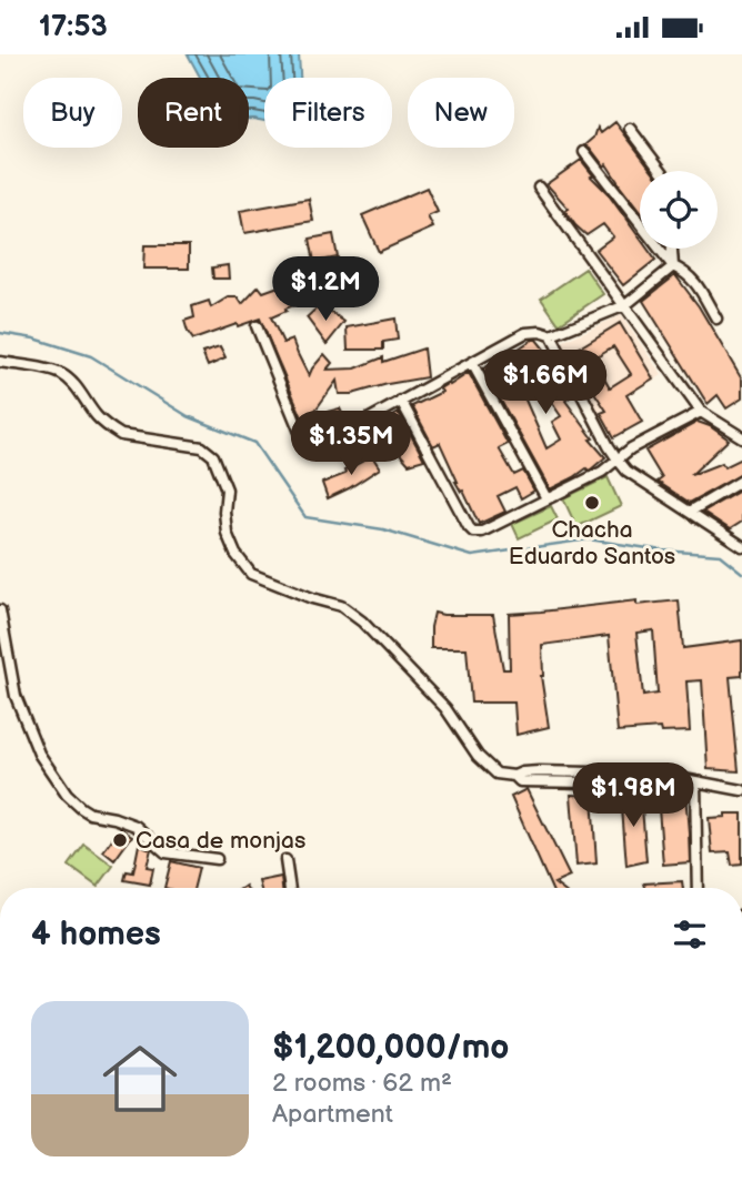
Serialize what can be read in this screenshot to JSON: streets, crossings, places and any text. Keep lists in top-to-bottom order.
{
  "places": ["Chacha Eduardo Santos", "Casa de monjas"],
  "page": {
    "status": "17:53",
    "chip": [
      "Buy",
      "Rent",
      "Filters",
      "New"
    ],
    "price": [
      "$1.2M",
      "$1.66M",
      "$1.35M",
      "$1.98M"
    ],
    "heading": "4 homes",
    "list": [
      {
        "name": "$1,200,000/mo",
        "note": "2 rooms · 62 m² · Apartment"
      }
    ]
  }
}
